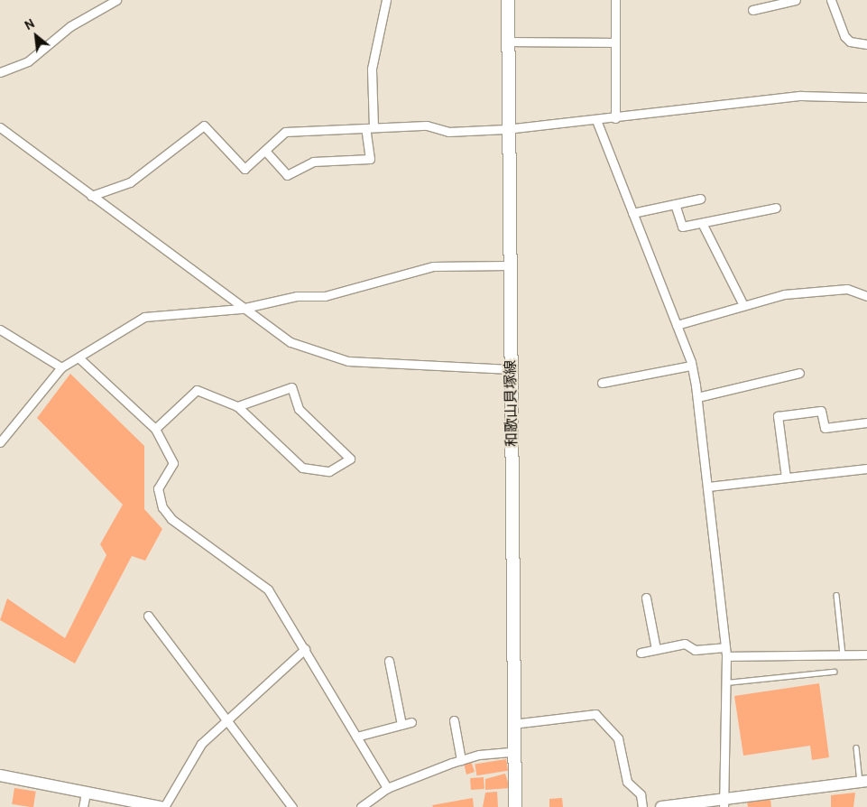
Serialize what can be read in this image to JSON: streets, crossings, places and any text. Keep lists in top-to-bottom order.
{
  "streets": {
    "main road": ["和歌山貝塚線"]
  },
  "north": "top left"
}
